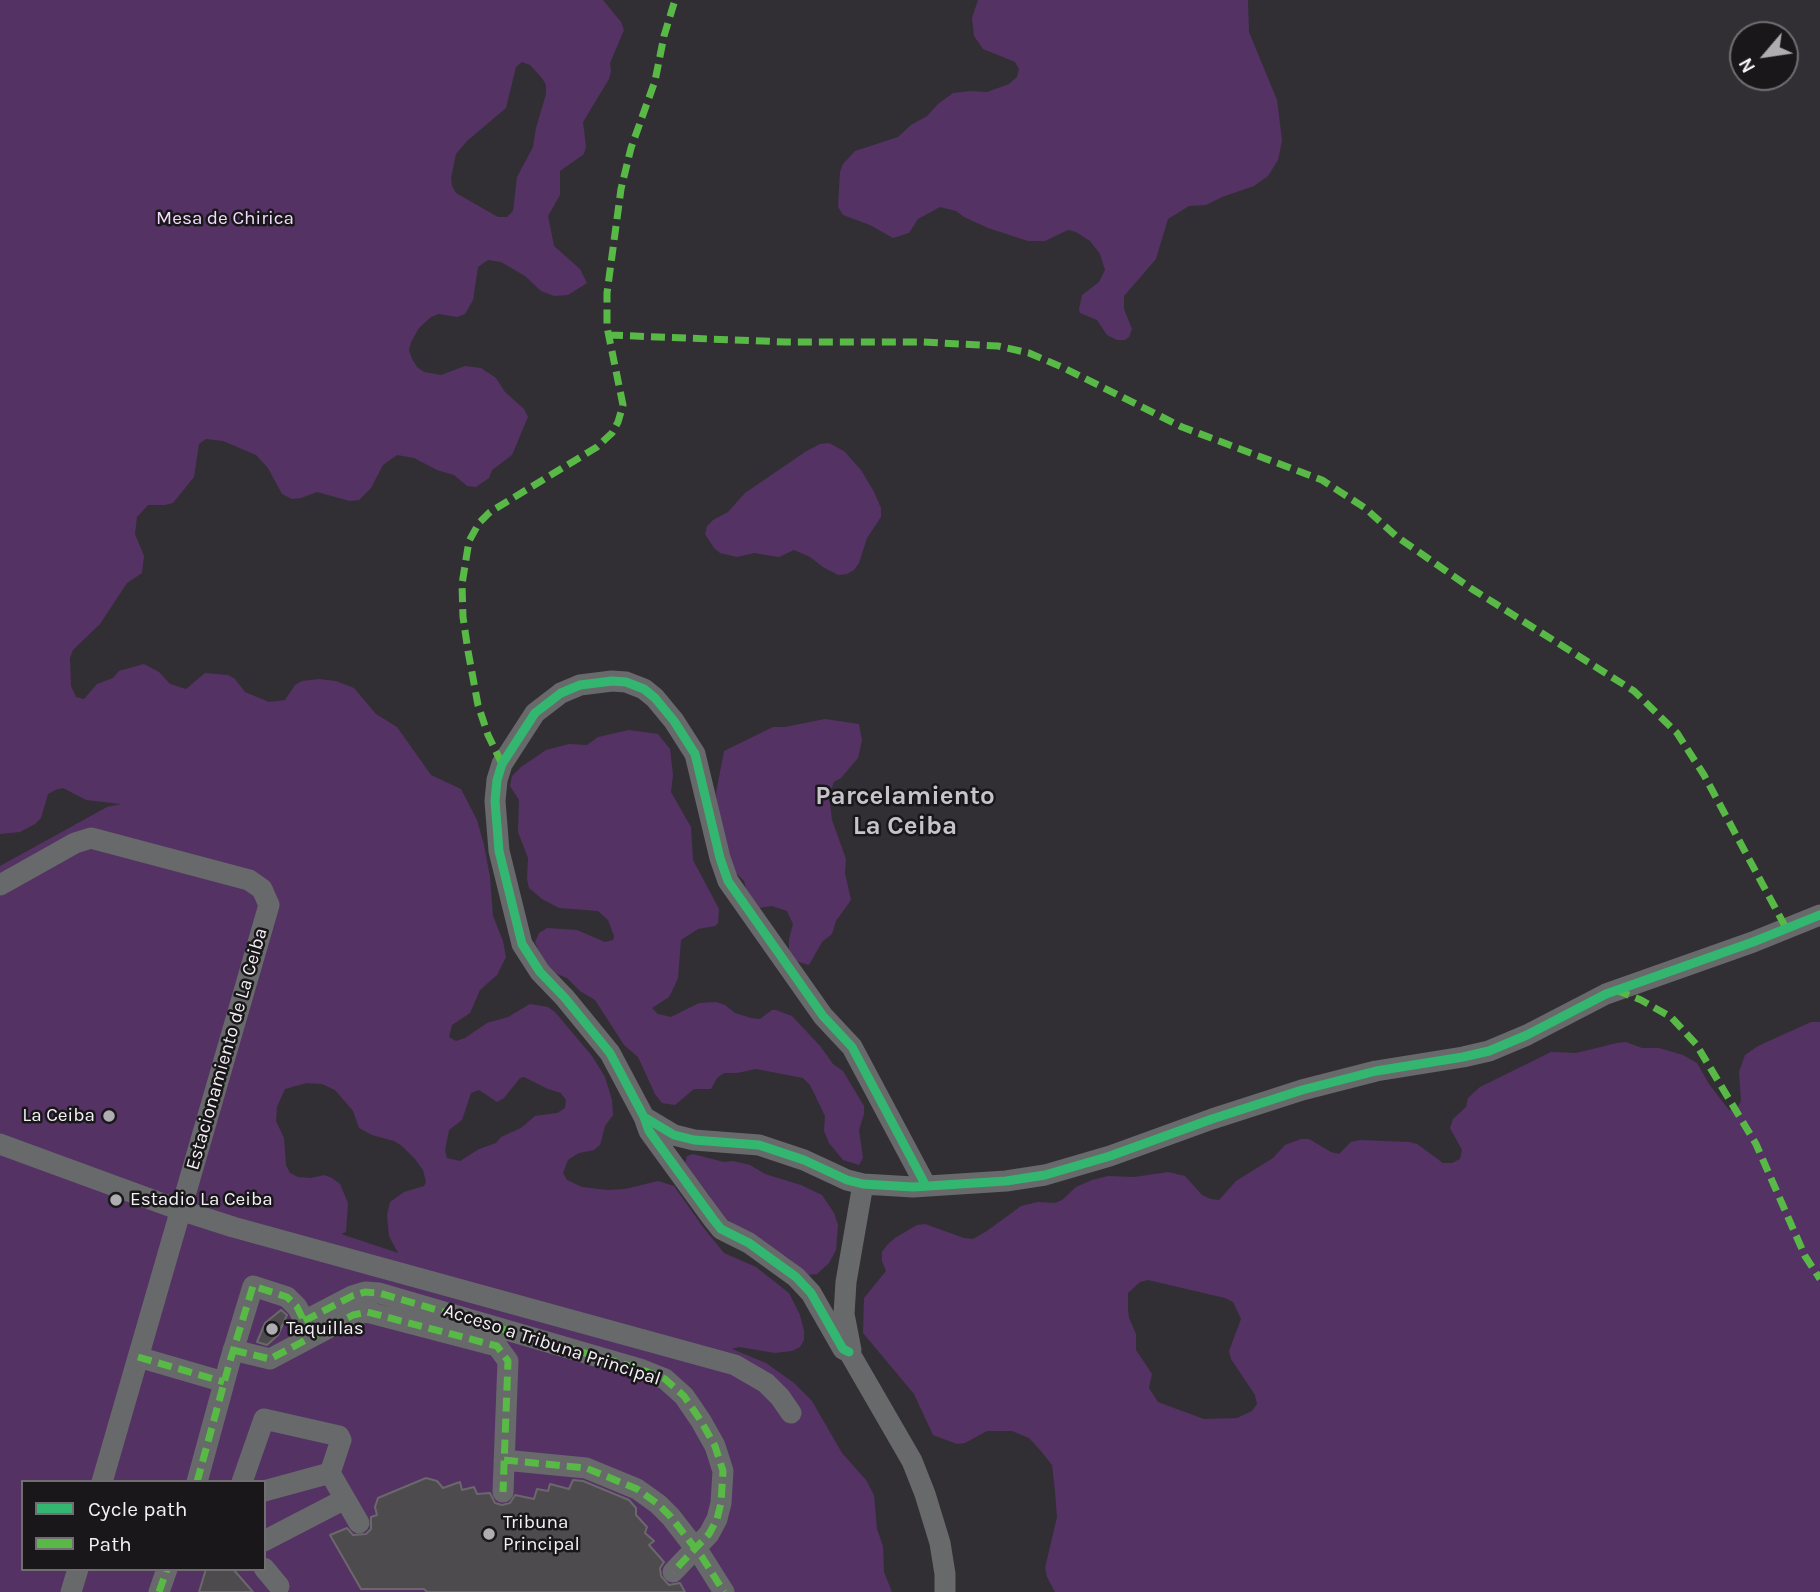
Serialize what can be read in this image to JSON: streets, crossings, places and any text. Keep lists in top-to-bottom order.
{
  "streets": {
    "street": ["Estacionamiento de La Ceiba", "Acceso a Tribuna Principal"]
  },
  "districts": ["Parcelamiento La Ceiba"],
  "parks": ["Mesa de Chirica"],
  "places": [
    "La Ceiba",
    "Estadio La Ceiba",
    "Taquillas",
    "Tribuna Principal"
  ],
  "legend": ["Cycle path", "Path"],
  "north": "bottom left"
}
